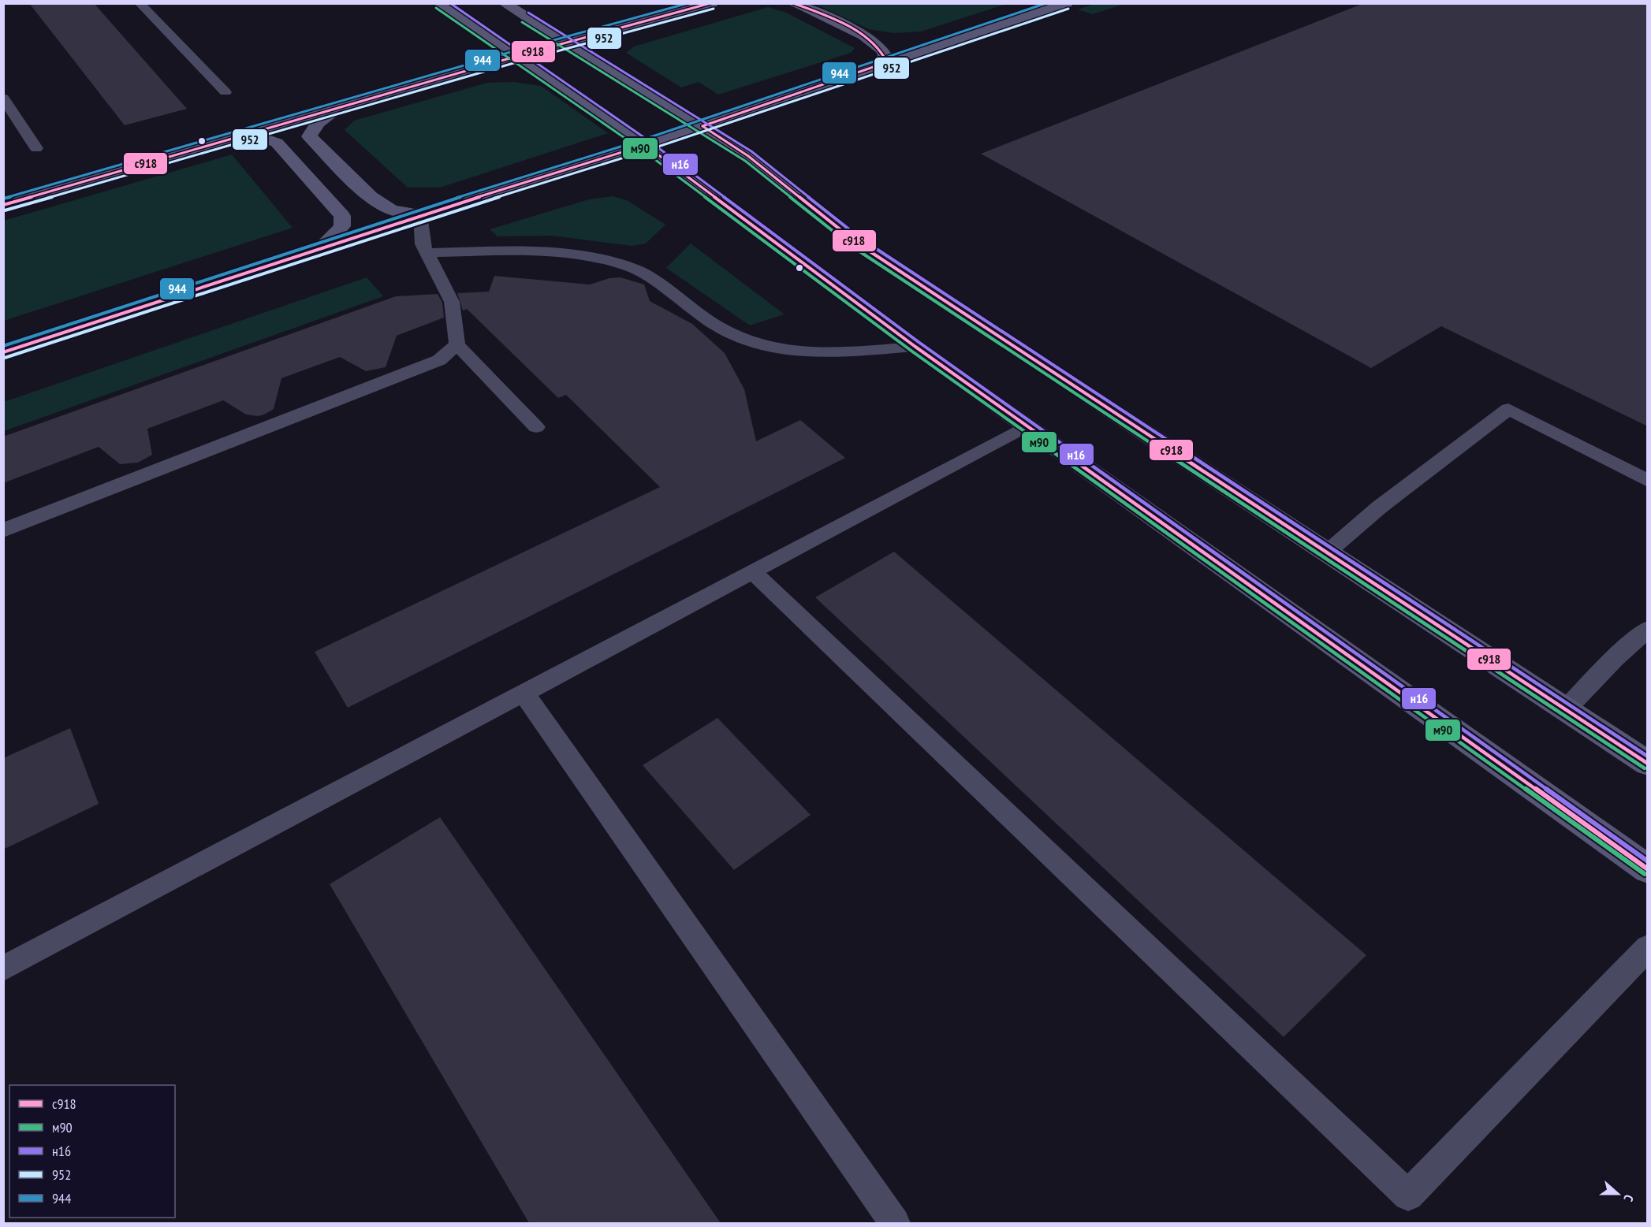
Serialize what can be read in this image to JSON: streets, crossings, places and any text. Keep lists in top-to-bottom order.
{
  "lines": [
    "transit line с918",
    "transit line н16",
    "transit line 944",
    "transit line м90",
    "transit line 952"
  ],
  "legend": [
    "с918",
    "м90",
    "н16",
    "952",
    "944"
  ],
  "north": "right"
}
